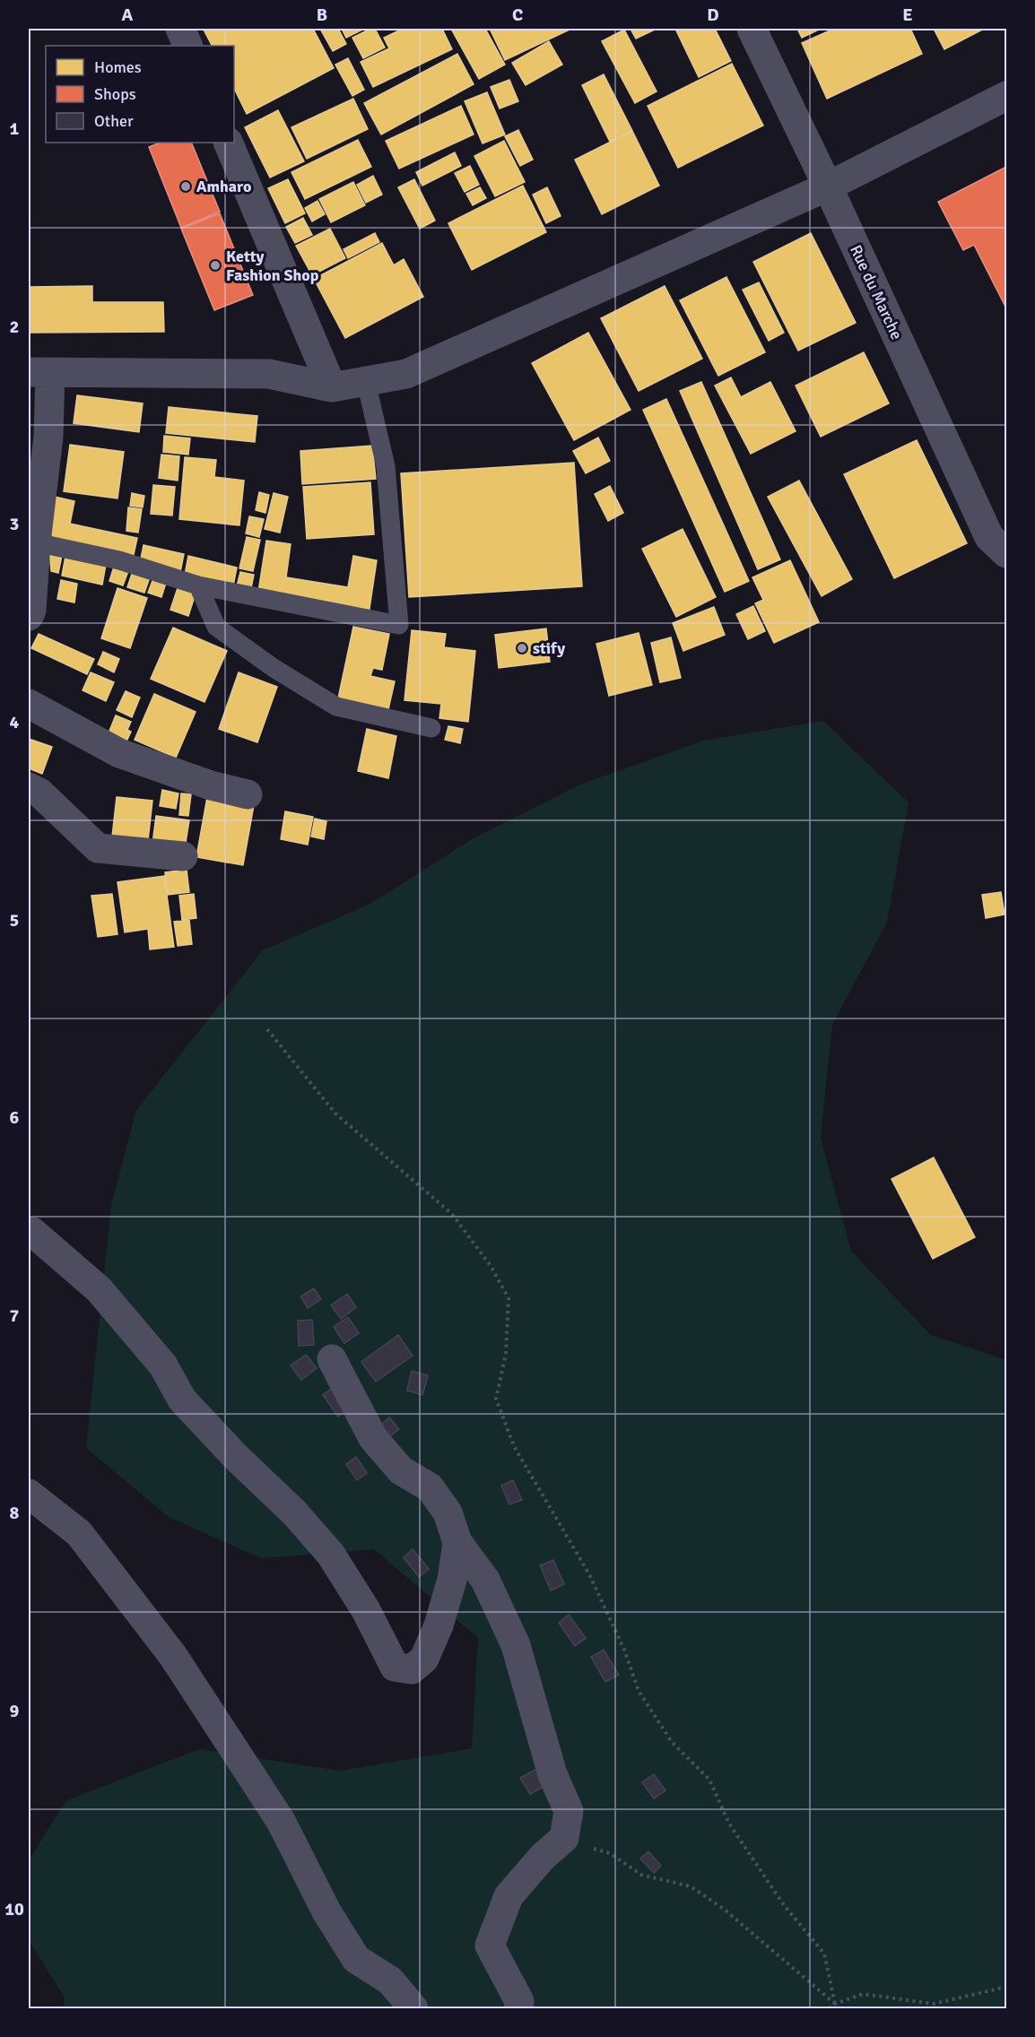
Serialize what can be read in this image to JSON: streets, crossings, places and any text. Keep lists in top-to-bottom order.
{
  "streets": {
    "street": ["Rue du Marche"]
  },
  "places": ["Amharo", "Ketty Fashion Shop", "stify"],
  "legend": ["Homes", "Shops", "Other"],
  "grid": {
    "columns": [
      "A",
      "B",
      "C",
      "D",
      "E"
    ],
    "rows": [
      "1",
      "2",
      "3",
      "4",
      "5",
      "6",
      "7",
      "8",
      "9",
      "10"
    ]
  }
}
